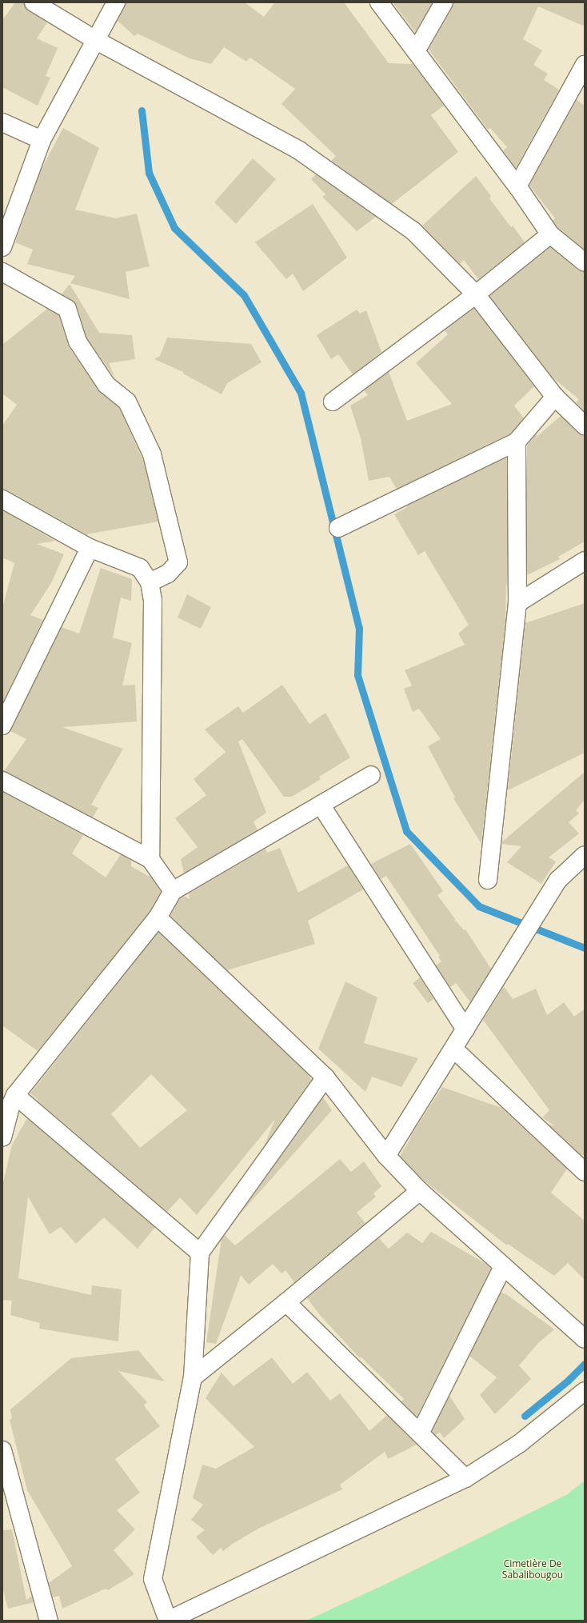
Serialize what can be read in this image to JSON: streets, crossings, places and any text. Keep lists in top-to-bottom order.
{
  "parks": ["Cimetière De Sabalibougou"]
}
